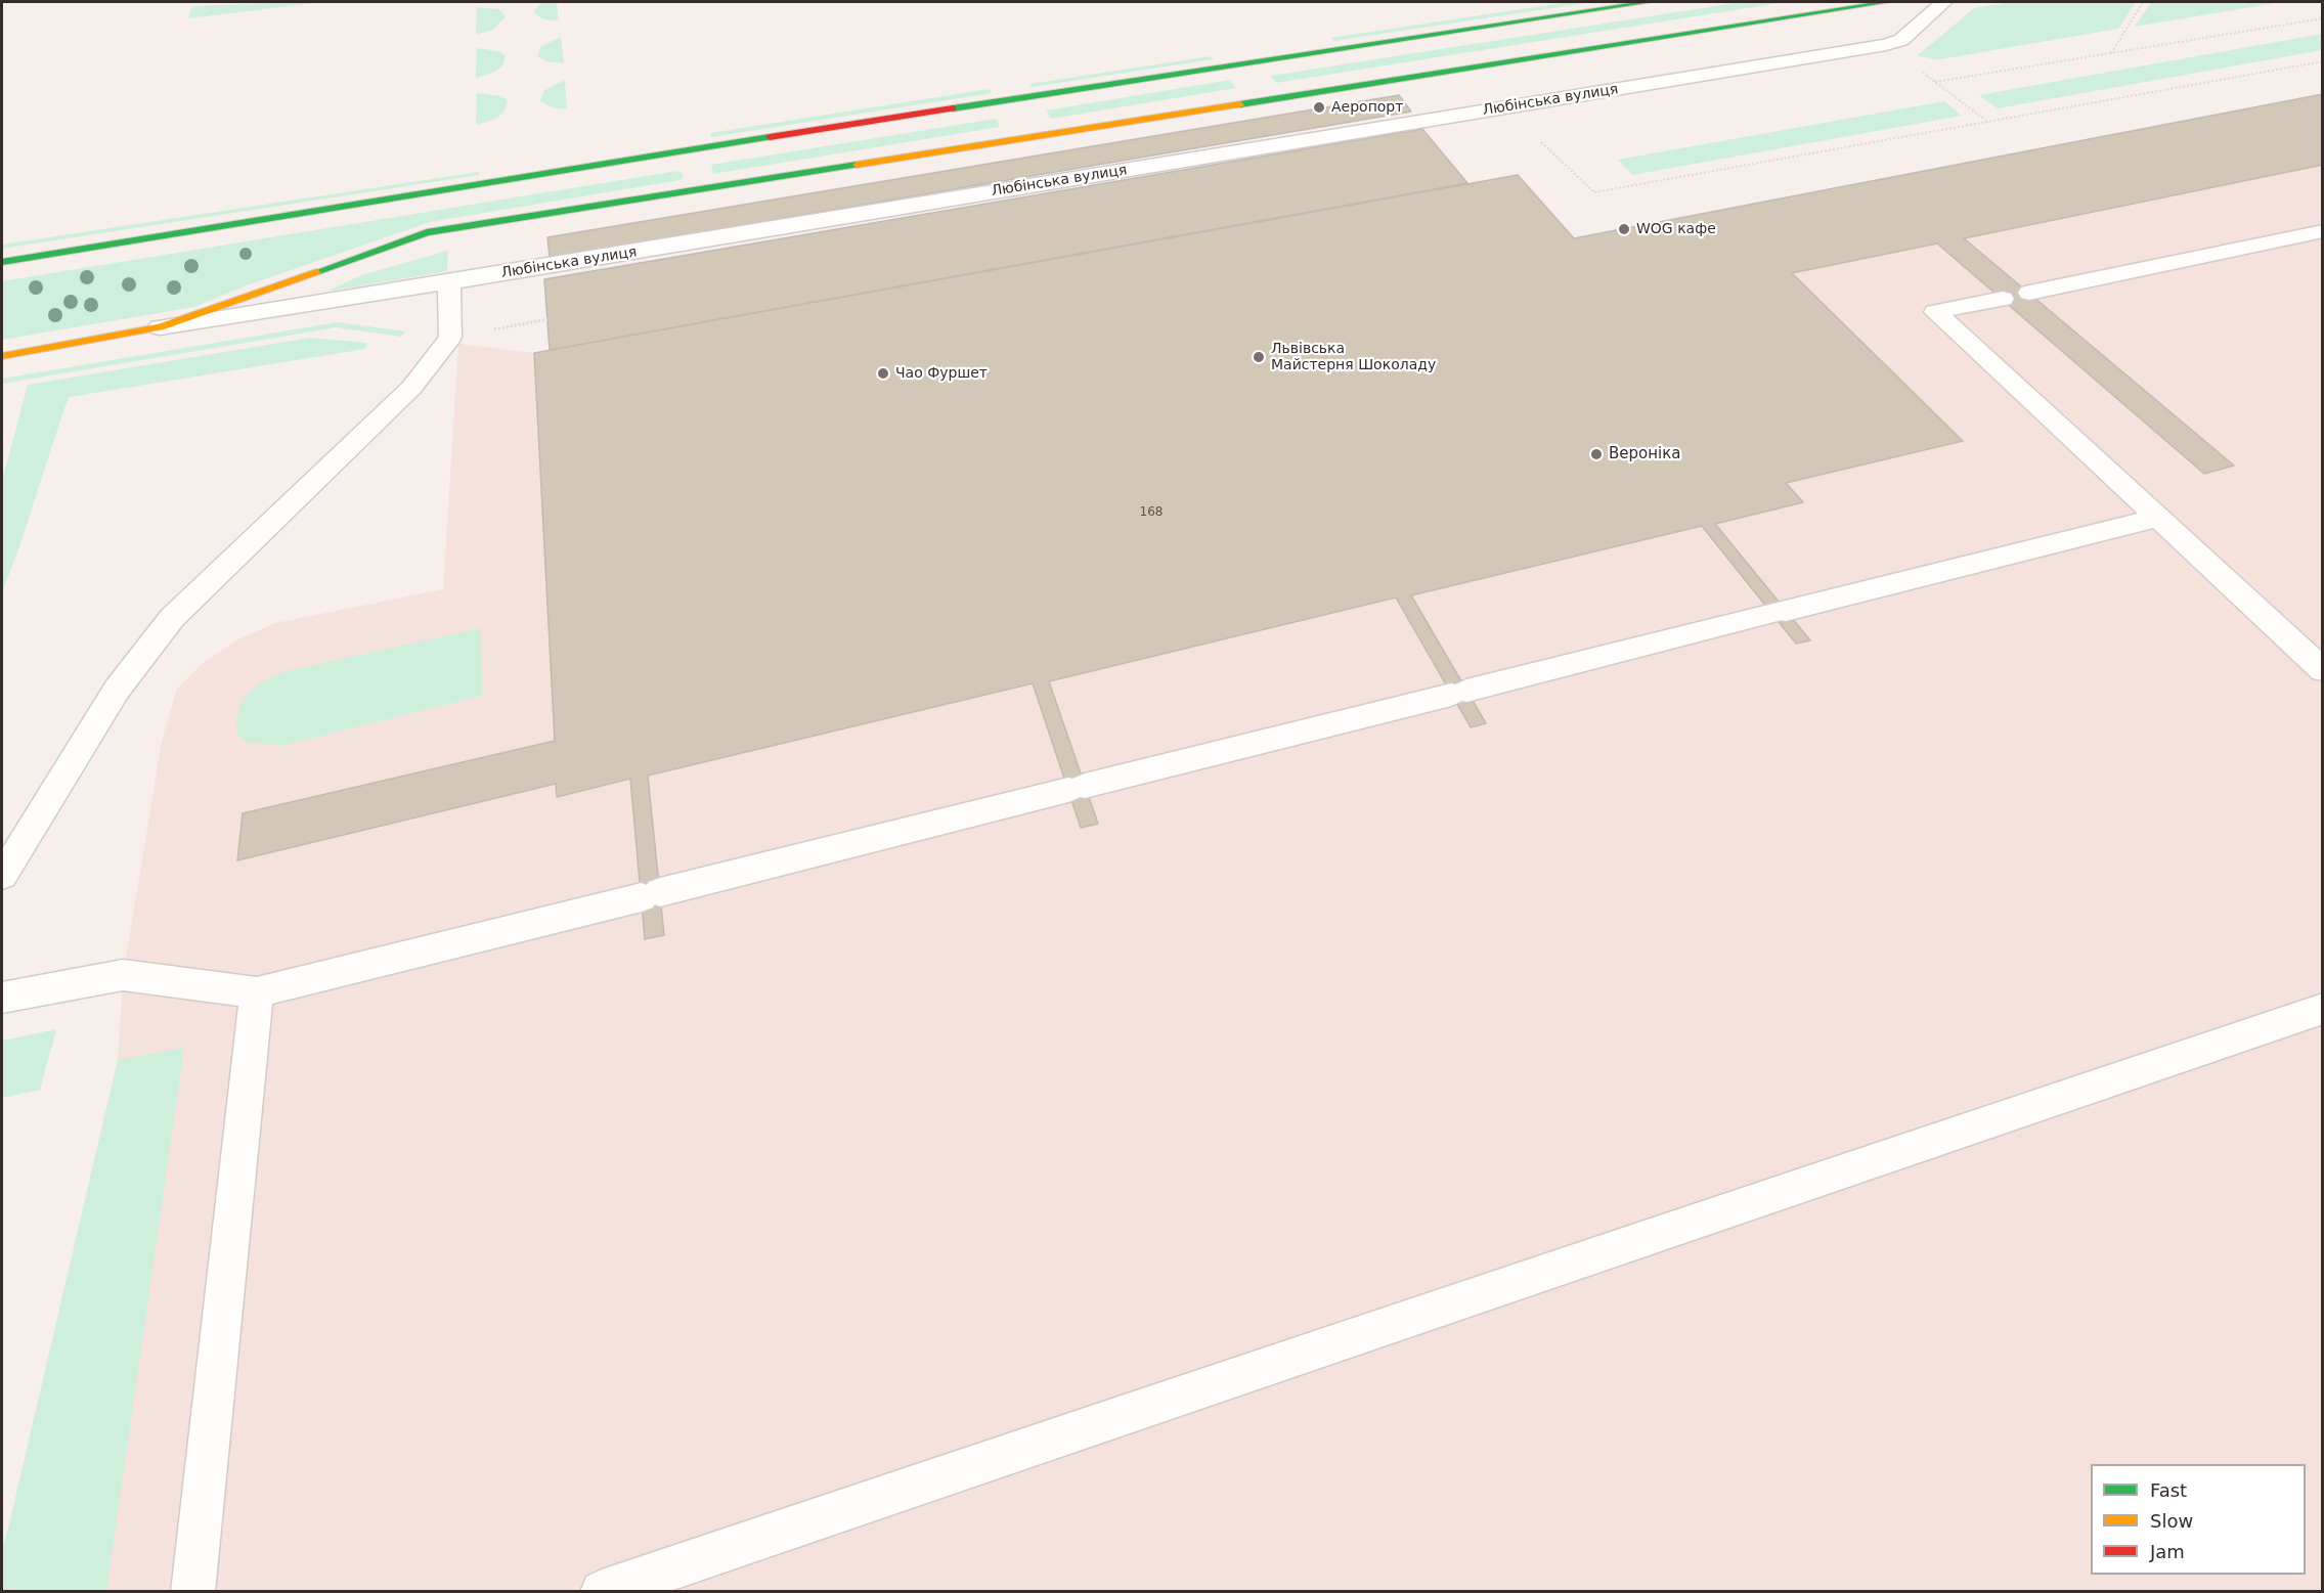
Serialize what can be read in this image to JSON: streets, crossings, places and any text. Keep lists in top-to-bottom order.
{
  "streets": {
    "street": ["Любінська вулиця"]
  },
  "places": [
    "Аеропорт",
    "WOG кафе",
    "Львівська Майстерня Шоколаду",
    "Чао Фуршет",
    "Вероніка"
  ],
  "house_numbers": ["168"],
  "legend": ["Fast", "Slow", "Jam"]
}
